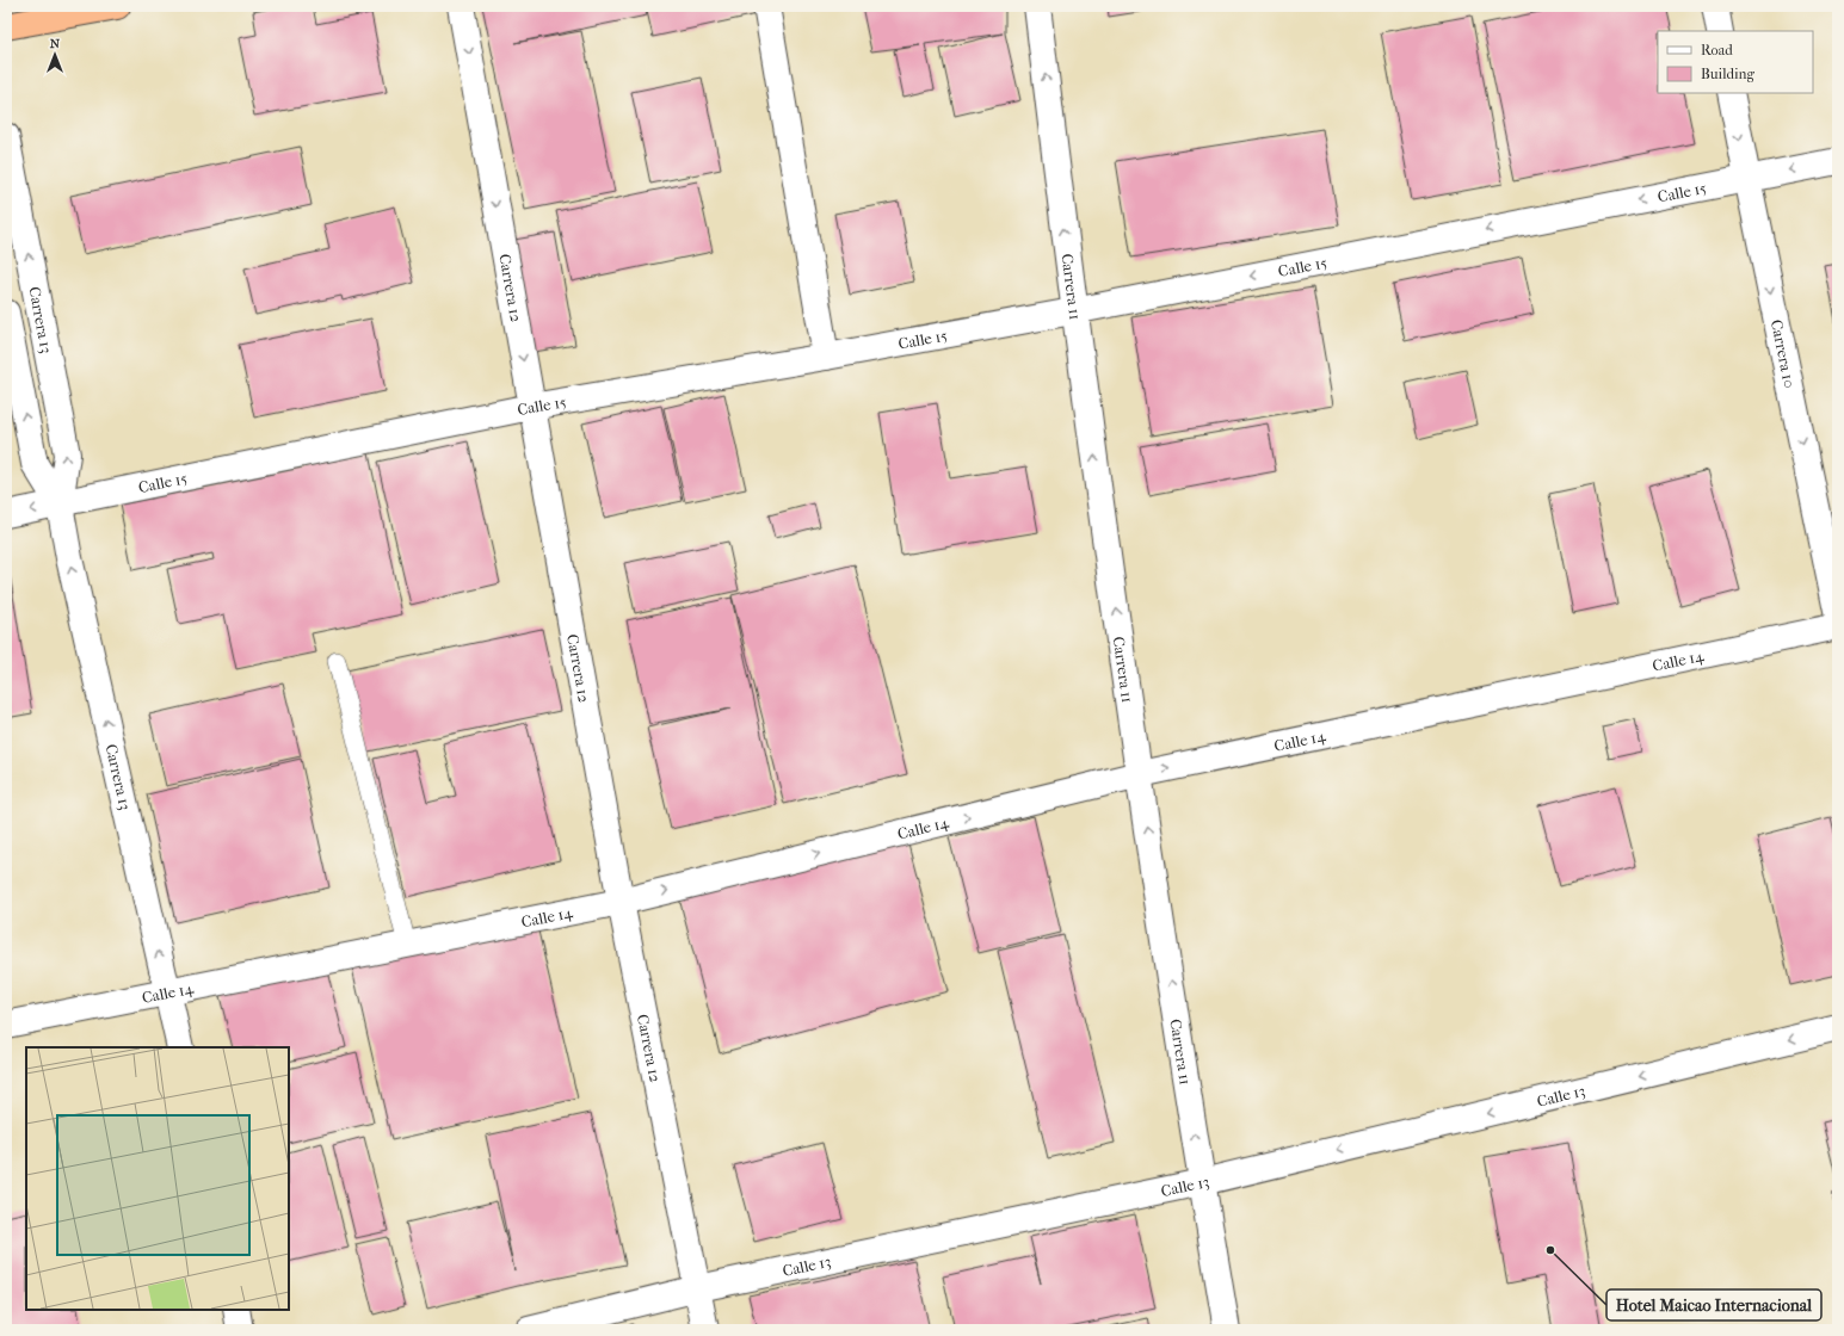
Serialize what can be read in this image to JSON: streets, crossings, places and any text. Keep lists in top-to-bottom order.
{
  "streets": {
    "street": [
      "Calle 15",
      "Carrera 11",
      "Carrera 12",
      "Carrera 13",
      "Carrera 10",
      "Calle 14",
      "Calle 13"
    ]
  },
  "crossings": [
    ["Calle 15", "Carrera 11"],
    ["Calle 15", "Carrera 12"],
    ["Calle 15", "Carrera 13"],
    ["Calle 15", "Carrera 10"],
    ["Carrera 11", "Calle 14"],
    ["Carrera 11", "Calle 13"],
    ["Carrera 12", "Calle 14"],
    ["Carrera 12", "Calle 13"],
    ["Carrera 13", "Calle 14"]
  ],
  "one_way": [
    "Calle 15",
    "Carrera 11",
    "Carrera 13",
    "Carrera 10",
    "Calle 14",
    "Calle 13"
  ],
  "places": ["Hotel Maicao Internacional"],
  "legend": ["Road", "Building"],
  "north": "top"
}
